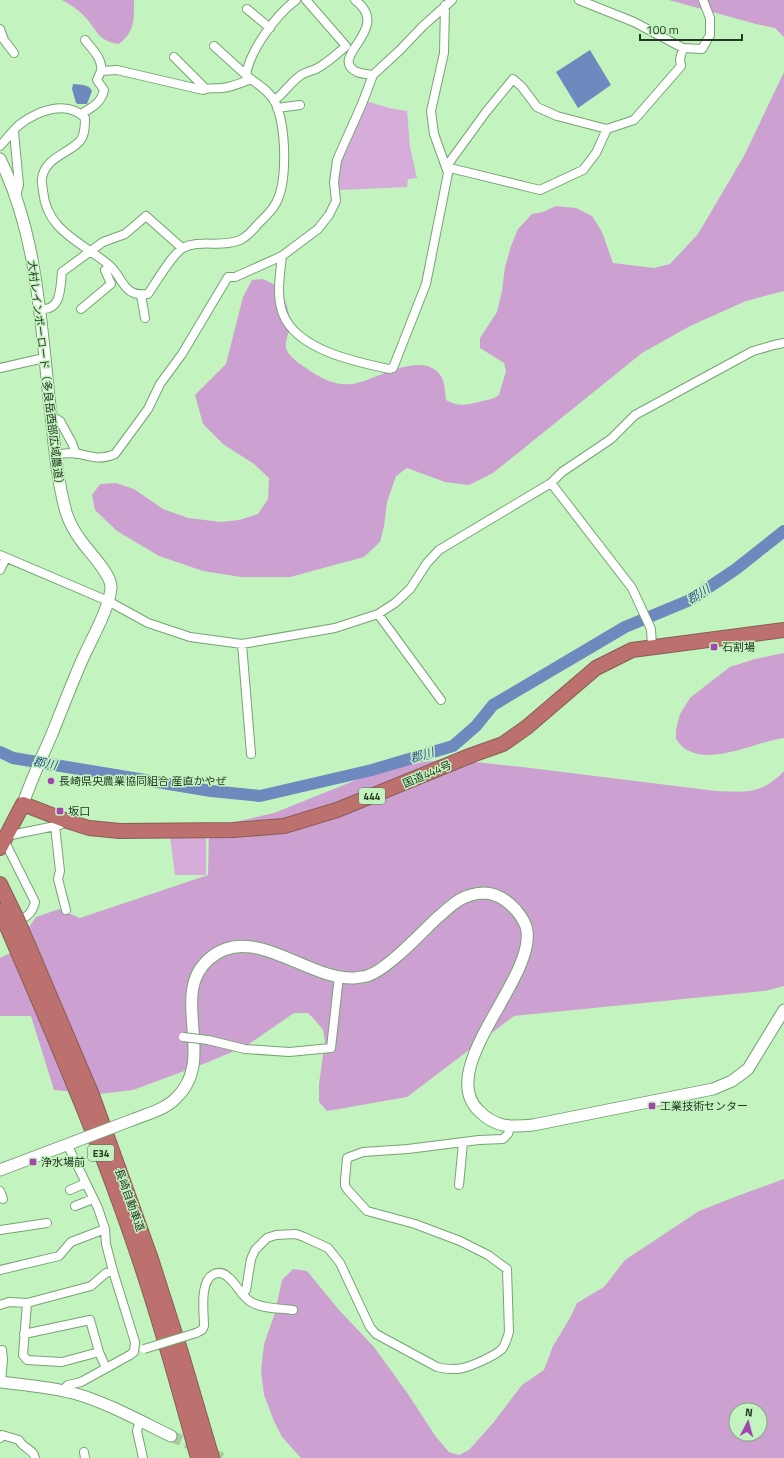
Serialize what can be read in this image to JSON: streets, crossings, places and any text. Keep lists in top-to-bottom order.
{
  "streets": {
    "highway": [
      "国道444号",
      "444",
      "E34",
      "長崎自動車道"
    ],
    "street": ["大村レインボーロード（多良岳西部広域農道）"]
  },
  "crossings": [
    ["大村レインボーロード（多良岳西部広域農道）", "国道444号"]
  ],
  "water": ["郡川"],
  "places": {
    "transit": [
      "石割場",
      "坂口",
      "工業技術センター",
      "浄水場前"
    ],
    "other": ["長崎県央農業協同組合 産直かやぜ"]
  },
  "scale_bar": "100 m",
  "north": "top"
}
